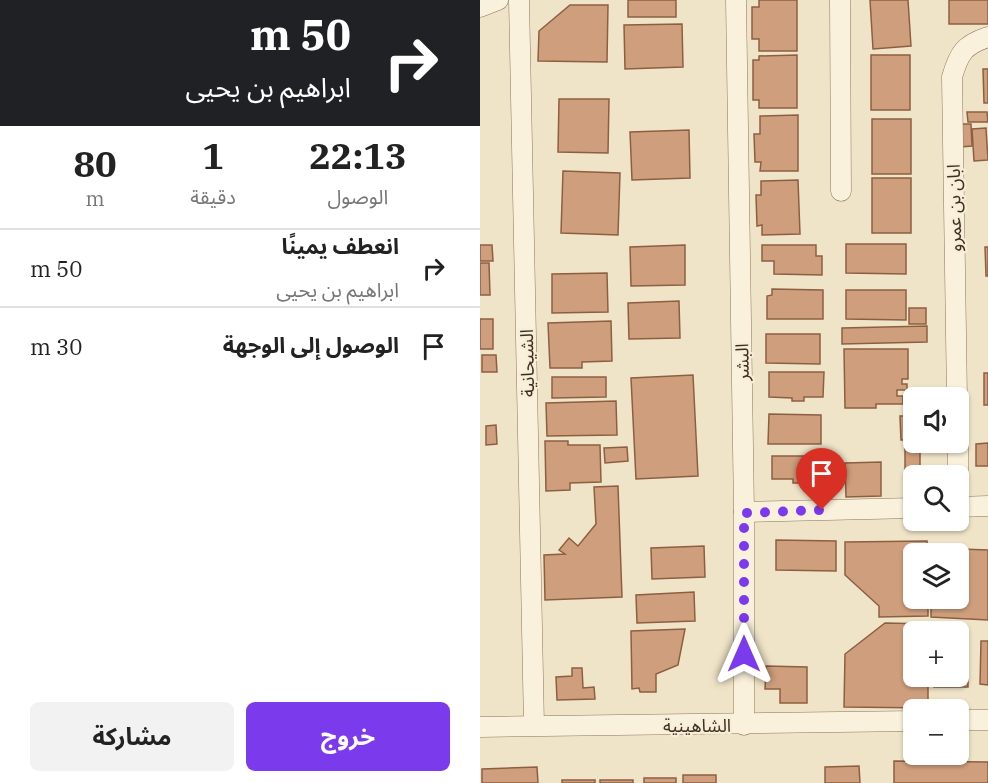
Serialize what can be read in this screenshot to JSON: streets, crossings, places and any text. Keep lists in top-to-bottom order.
{
  "streets": {
    "street": [
      "ابان بن عمرو",
      "البشر",
      "الشيحانية",
      "الشاهينية"
    ]
  },
  "crossings": [
    ["البشر", "الشاهينية"],
    ["الشيحانية", "الشاهينية"]
  ],
  "page": {
    "turn": ["50 m", "ابراهيم بن يحيى"],
    "eta": [
      "22:13",
      "الوصول",
      "1",
      "دقيقة",
      "80",
      "m"
    ],
    "list": [
      {
        "name": "انعطف يمينًا",
        "note": "ابراهيم بن يحيى",
        "value": "50 m"
      },
      {
        "name": "الوصول إلى الوجهة",
        "value": "30 m"
      }
    ],
    "map_buttons": ["+", "−"],
    "buttons": ["خروج", "مشاركة"]
  }
}
